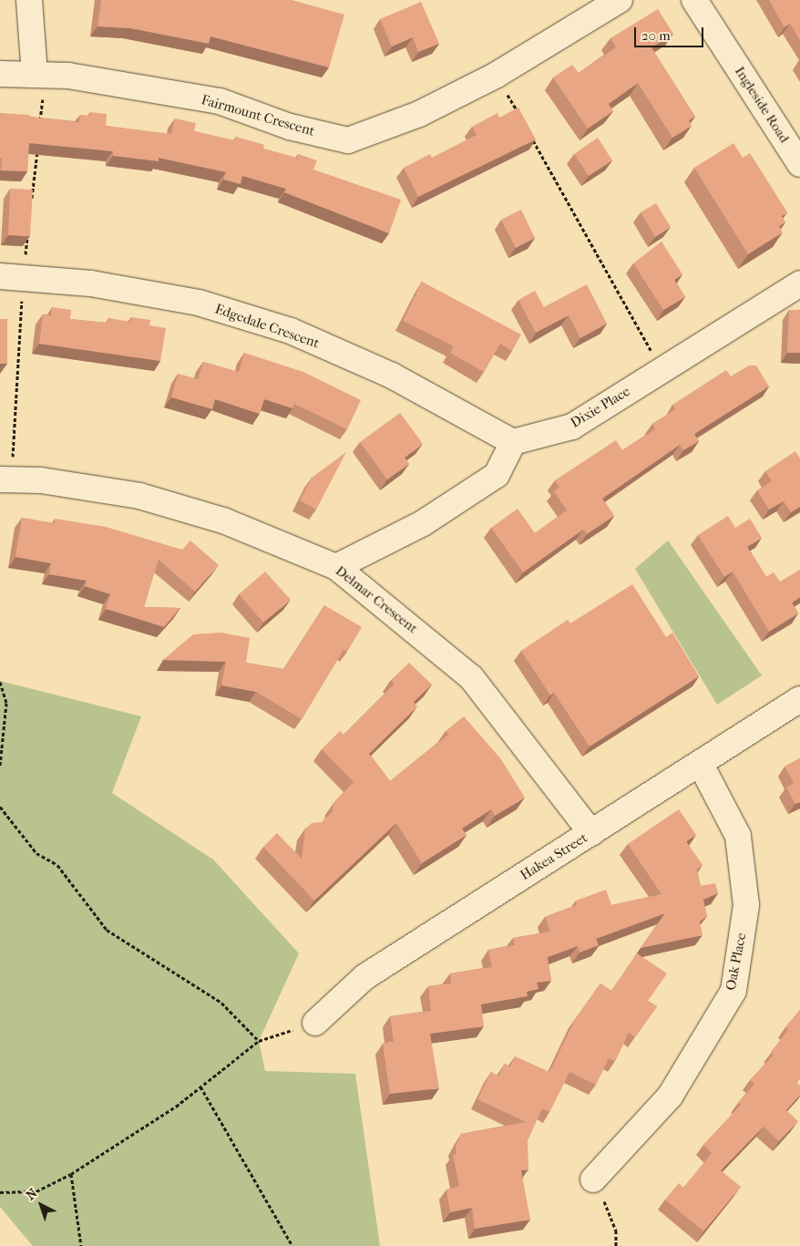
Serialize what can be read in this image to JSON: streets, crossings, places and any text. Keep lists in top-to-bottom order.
{
  "streets": {
    "street": [
      "Ingleside Road",
      "Fairmount Crescent",
      "Edgedale Crescent",
      "Dixie Place",
      "Delmar Crescent",
      "Hakea Street",
      "Oak Place"
    ]
  },
  "crossings": [
    ["Edgedale Crescent", "Dixie Place"],
    ["Delmar Crescent", "Hakea Street"],
    ["Hakea Street", "Oak Place"]
  ],
  "scale_bar": "20 m",
  "north": "top left"
}
